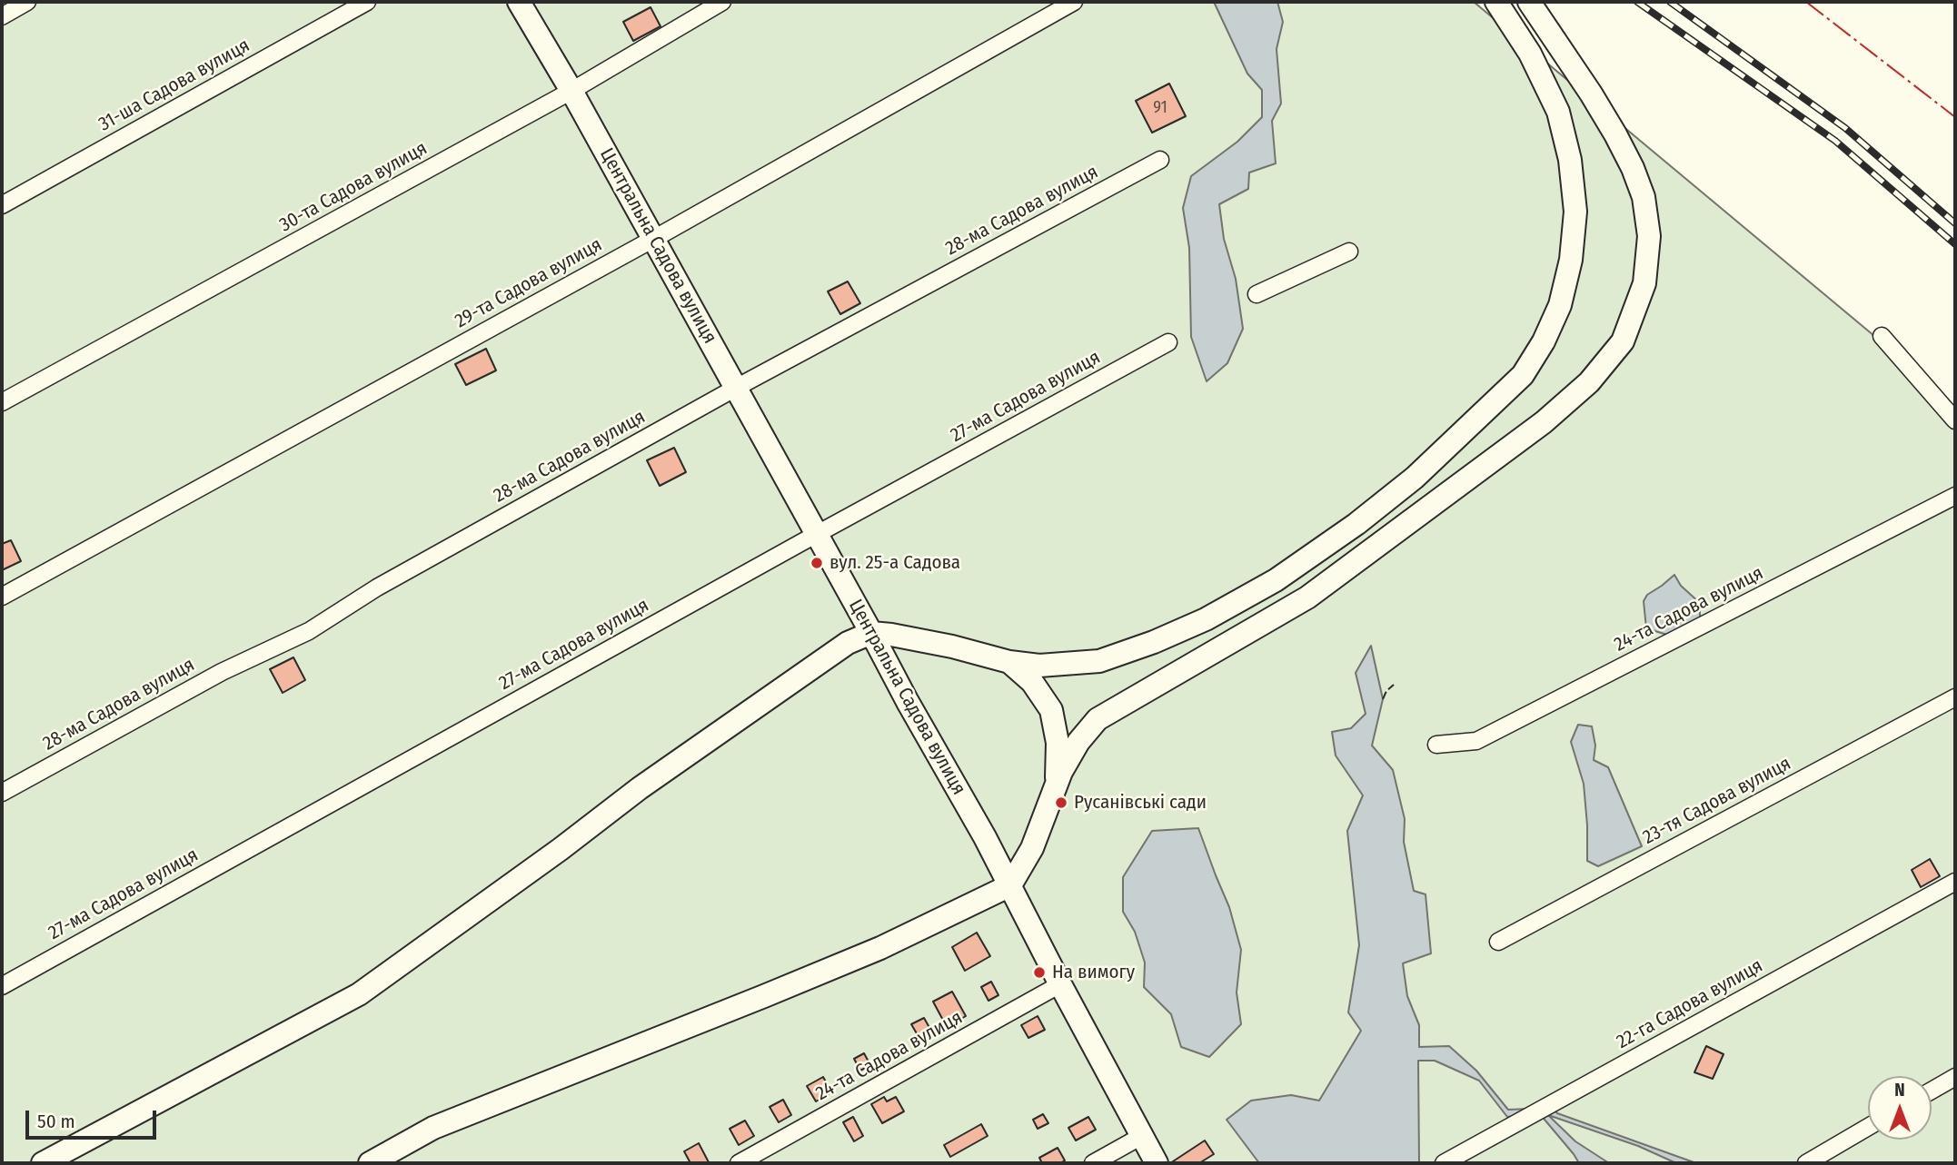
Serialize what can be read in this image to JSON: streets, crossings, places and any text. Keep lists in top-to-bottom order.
{
  "streets": {
    "main road": ["Центральна Садова вулиця"],
    "street": [
      "31-ша Садова вулиця",
      "30-та Садова вулиця",
      "28-ма Садова вулиця",
      "29-та Садова вулиця",
      "27-ма Садова вулиця",
      "24-та Садова вулиця",
      "23-тя Садова вулиця",
      "22-га Садова вулиця"
    ]
  },
  "crossings": [
    ["30-та Садова вулиця", "Центральна Садова вулиця"],
    ["28-ма Садова вулиця", "Центральна Садова вулиця"],
    ["Центральна Садова вулиця", "29-та Садова вулиця"],
    ["Центральна Садова вулиця", "27-ма Садова вулиця"],
    ["Центральна Садова вулиця", "24-та Садова вулиця"]
  ],
  "places": ["вул. 25-а Садова", "Русанівські сади", "На вимогу"],
  "house_numbers": ["91"],
  "scale_bar": "50 m",
  "north": "top"
}
